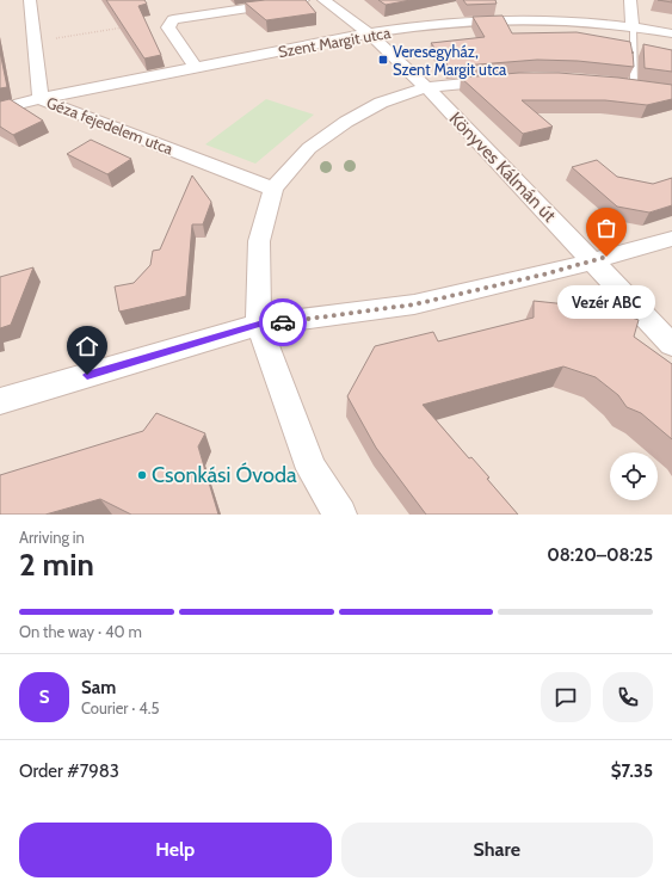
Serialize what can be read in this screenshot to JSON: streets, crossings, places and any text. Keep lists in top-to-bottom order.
{
  "streets": {
    "street": ["Szent Margit utca", "Géza fejedelem utca", "Könyves Kálmán út"]
  },
  "crossings": [
    ["Szent Margit utca", "Géza fejedelem utca"],
    ["Szent Margit utca", "Könyves Kálmán út"]
  ],
  "places": {
    "transit": ["Veresegyház, Szent Margit utca"],
    "other": ["Vezér ABC", "Csonkási Óvoda"]
  },
  "page": {
    "bubble": "Vezér ABC",
    "heading": ["2 min", "Arriving in", "08:20–08:25"],
    "panel": [
      "Sam",
      "Courier · 4.5",
      "Order #7983",
      "$7.35"
    ],
    "bar": "On the way · 40 m",
    "round": "S",
    "buttons": ["Help", "Share"]
  }
}
